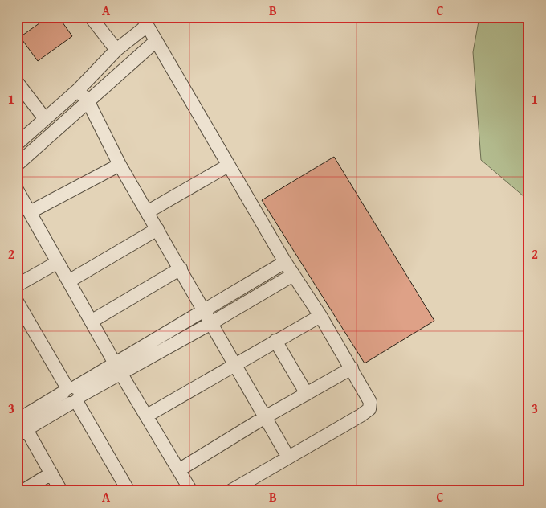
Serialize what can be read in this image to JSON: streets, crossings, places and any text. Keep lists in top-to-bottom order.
{
  "grid": {
    "columns": ["A", "B", "C"],
    "rows": ["1", "2", "3"]
  }
}
